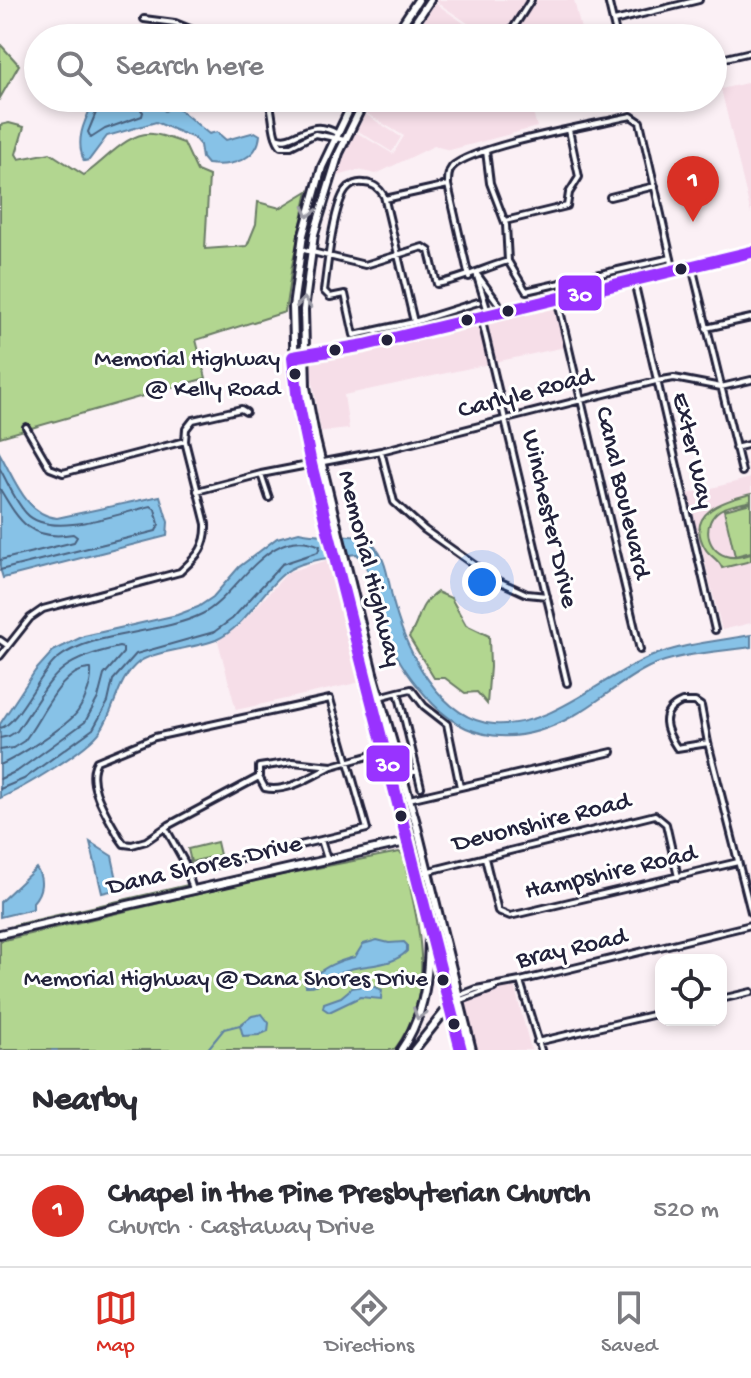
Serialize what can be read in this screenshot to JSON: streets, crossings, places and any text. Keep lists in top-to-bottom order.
{
  "streets": {
    "main road": ["Memorial Highway", "Dana Shores Drive"],
    "street": [
      "Carlyle Road",
      "Exter Way",
      "Canal Boulevard",
      "Winchester Drive",
      "Devonshire Road",
      "Hampshire Road",
      "Bray Road"
    ]
  },
  "crossings": [
    ["Carlyle Road", "Exter Way"],
    ["Carlyle Road", "Canal Boulevard"],
    ["Carlyle Road", "Winchester Drive"],
    ["Carlyle Road", "Memorial Highway"],
    ["Memorial Highway", "Devonshire Road"],
    ["Memorial Highway", "Dana Shores Drive"],
    ["Memorial Highway", "Bray Road"],
    ["Devonshire Road", "Hampshire Road"]
  ],
  "places": ["Memorial Highway @ Kelly Road", "Memorial Highway @ Dana Shores Drive"],
  "lines": ["transit line 30"],
  "page": {
    "search": "Search here",
    "pins": "1",
    "heading": "Nearby",
    "list": [
      {
        "mark": "1",
        "name": "Chapel in the Pine Presbyterian Church",
        "note": "Church · Castaway Drive",
        "value": "520 m"
      }
    ],
    "nav": ["Map", "Directions", "Saved"]
  }
}
